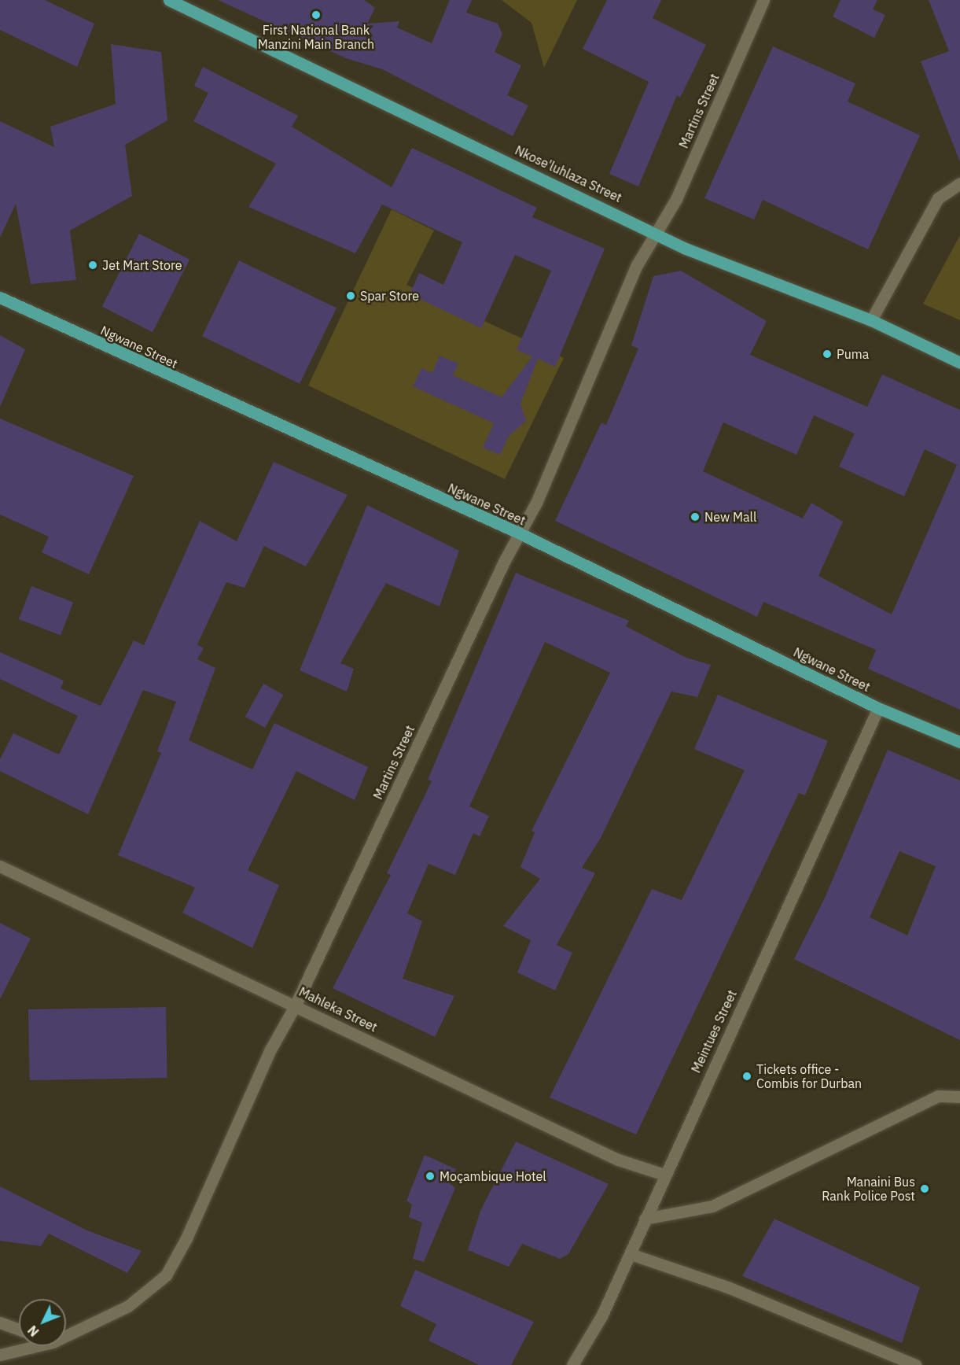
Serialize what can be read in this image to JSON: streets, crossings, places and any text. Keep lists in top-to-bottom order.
{
  "streets": {
    "main road": ["Nkose'luhlaza Street", "Ngwane Street"],
    "street": ["Martins Street", "Mahleka Street", "Meintues Street"]
  },
  "crossings": [
    ["Martins Street", "Nkose'luhlaza Street"],
    ["Martins Street", "Ngwane Street"],
    ["Martins Street", "Mahleka Street"],
    ["Ngwane Street", "Meintues Street"],
    ["Mahleka Street", "Meintues Street"]
  ],
  "places": [
    "First National Bank Manzini Main Branch",
    "Jet Mart Store",
    "Spar Store",
    "Puma",
    "New Mall",
    "Tickets office - Combis for Durban",
    "Moçambique Hotel",
    "Manaini Bus Rank Police Post"
  ],
  "north": "bottom left"
}
